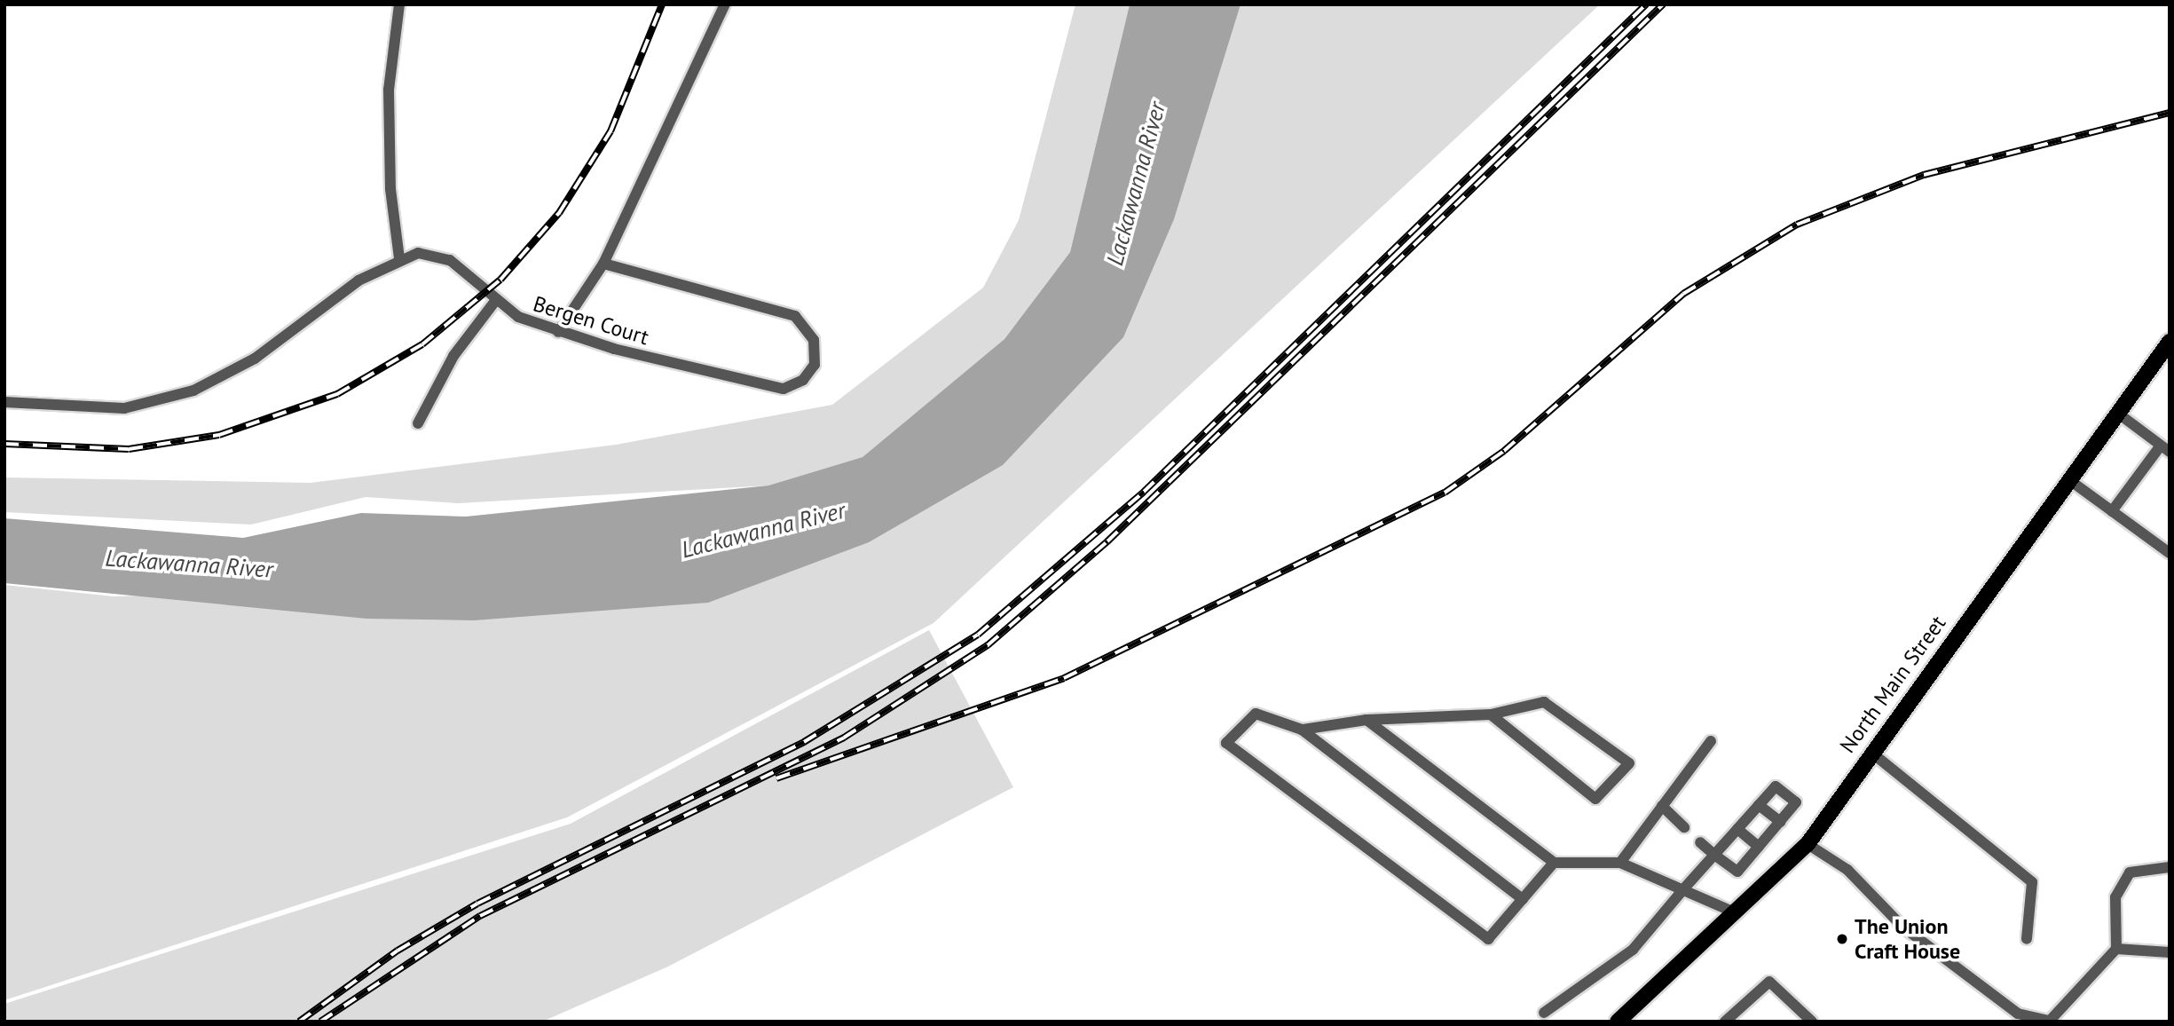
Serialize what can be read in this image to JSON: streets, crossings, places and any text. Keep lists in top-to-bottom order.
{
  "streets": {
    "main road": ["North Main Street"],
    "lane": ["Bergen Court"]
  },
  "water": ["Lackawanna River"],
  "places": ["The Union Craft House"]
}
